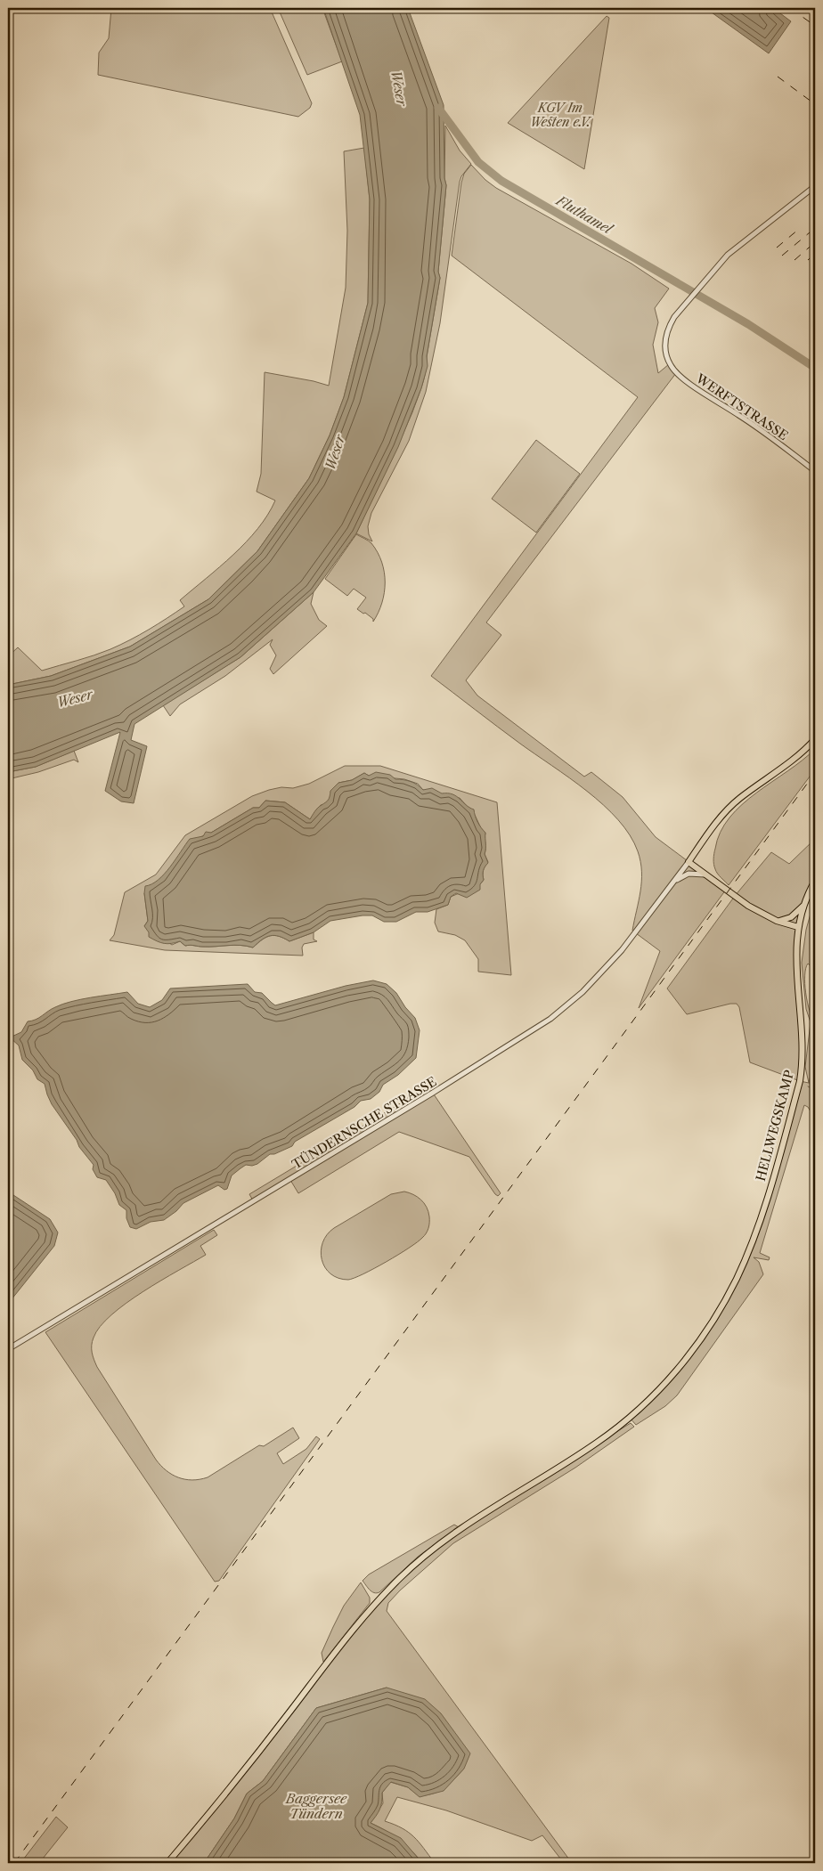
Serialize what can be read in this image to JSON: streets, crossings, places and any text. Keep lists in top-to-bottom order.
{
  "streets": {
    "main road": ["HELLWEGSKAMP"],
    "street": ["WERFTSTRASSE", "TÜNDERNSCHE STRASSE"]
  },
  "water": ["Weser", "Fluthamel", "Baggersee Tündern"],
  "parks": ["KGV Im Westen e.V."]
}
